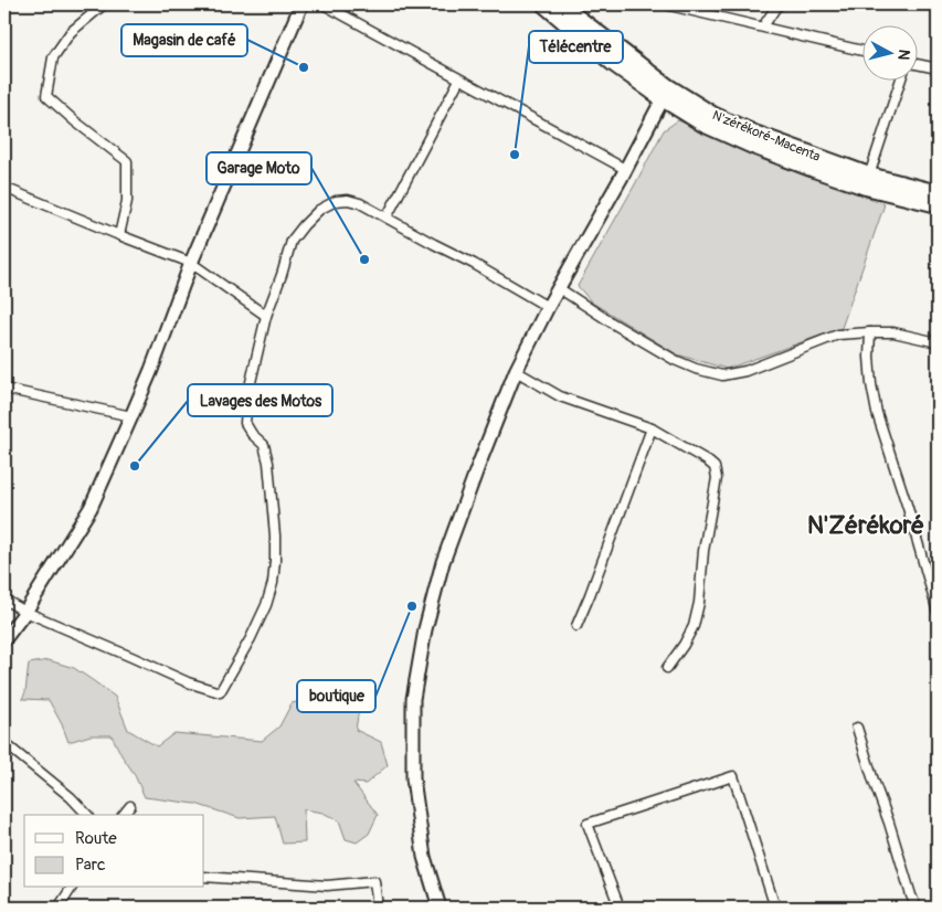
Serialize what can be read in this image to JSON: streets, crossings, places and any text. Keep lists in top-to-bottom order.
{
  "districts": ["N'Zérékoré"],
  "places": [
    "Magasin de café",
    "Télécentre",
    "Garage Moto",
    "Lavages des Motos",
    "boutique"
  ],
  "legend": ["Route", "Parc"],
  "north": "right"
}
